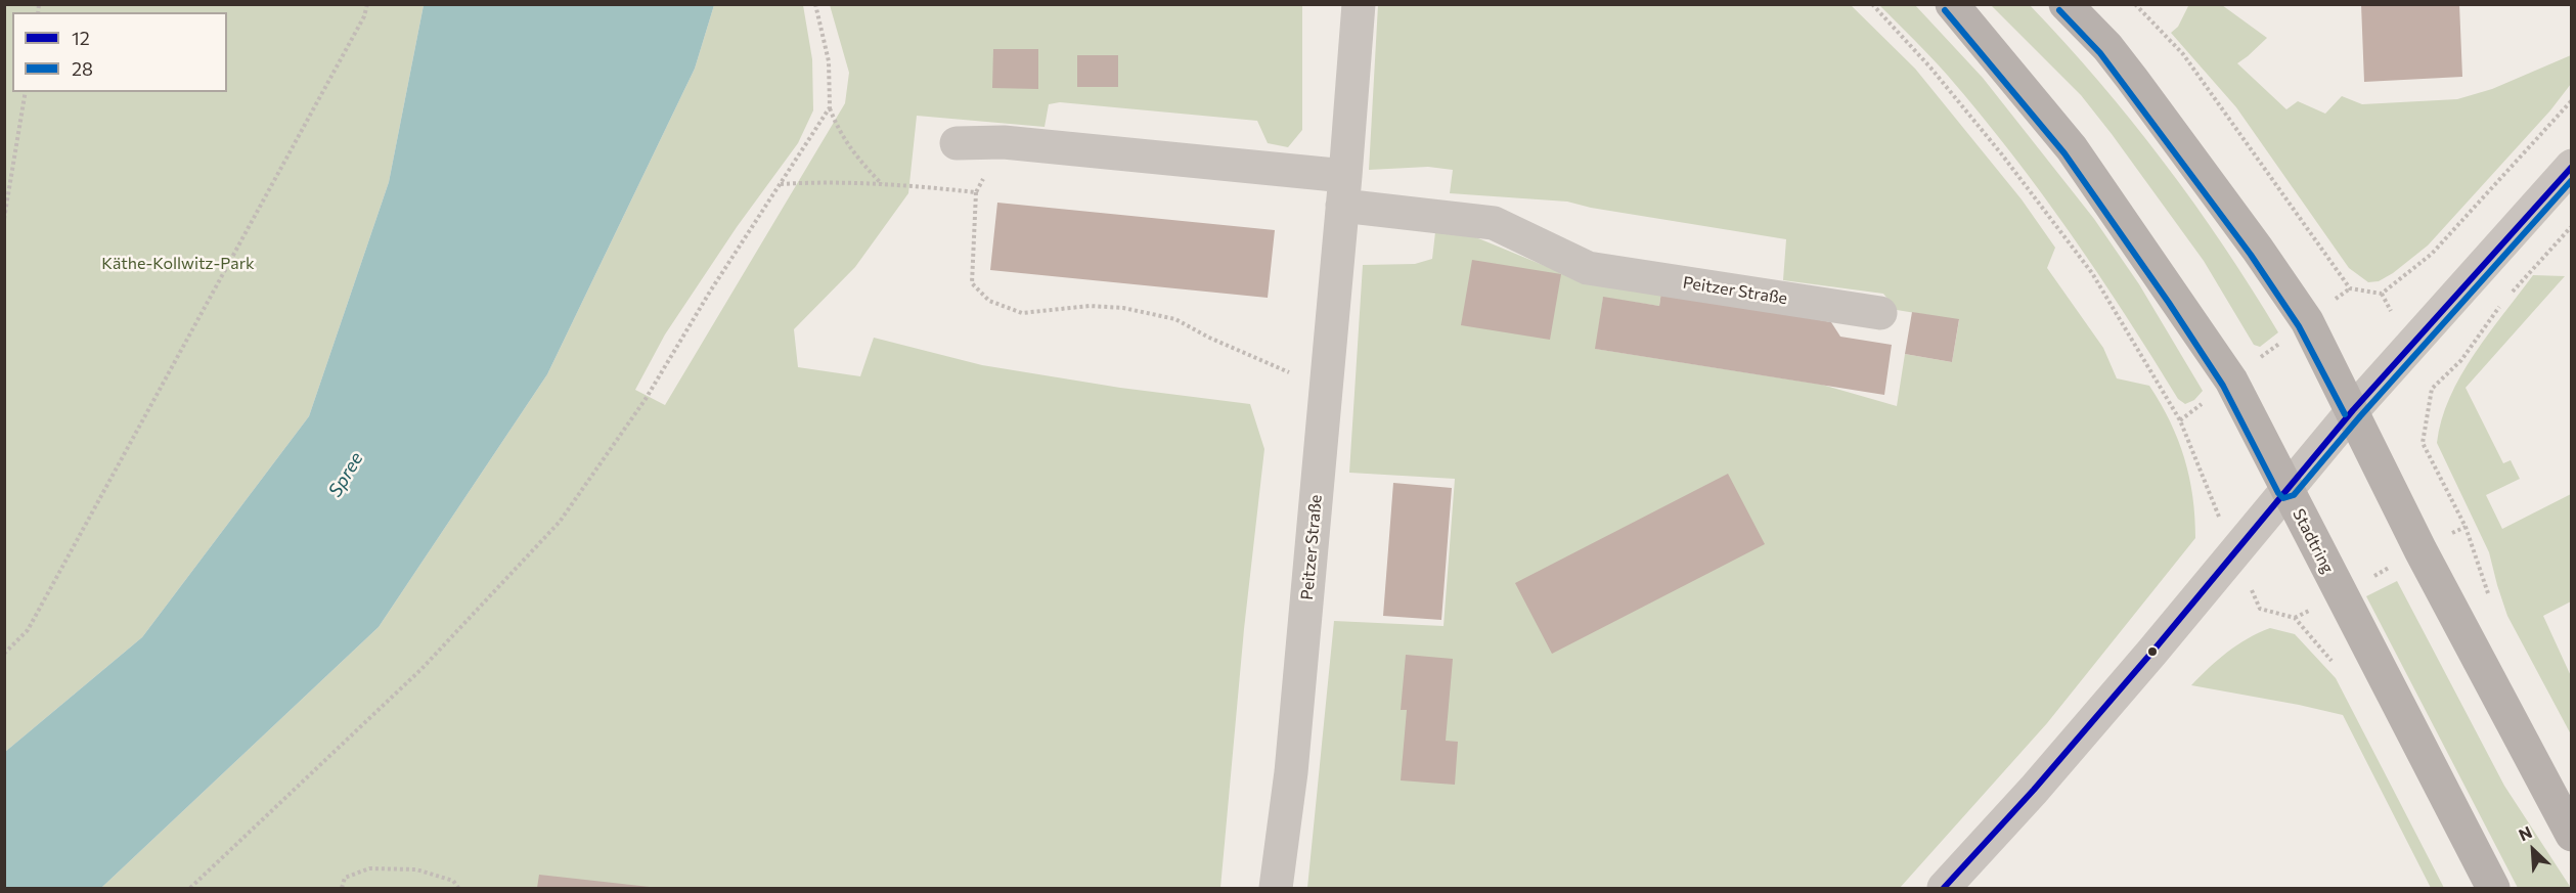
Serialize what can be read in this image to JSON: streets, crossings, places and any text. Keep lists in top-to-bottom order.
{
  "streets": {
    "main road": ["Stadtring"],
    "street": ["Peitzer Straße"]
  },
  "water": ["Spree"],
  "parks": ["Käthe-Kollwitz-Park"],
  "lines": ["transit line 28", "transit line 12"],
  "legend": ["12", "28"],
  "north": "top left"
}
